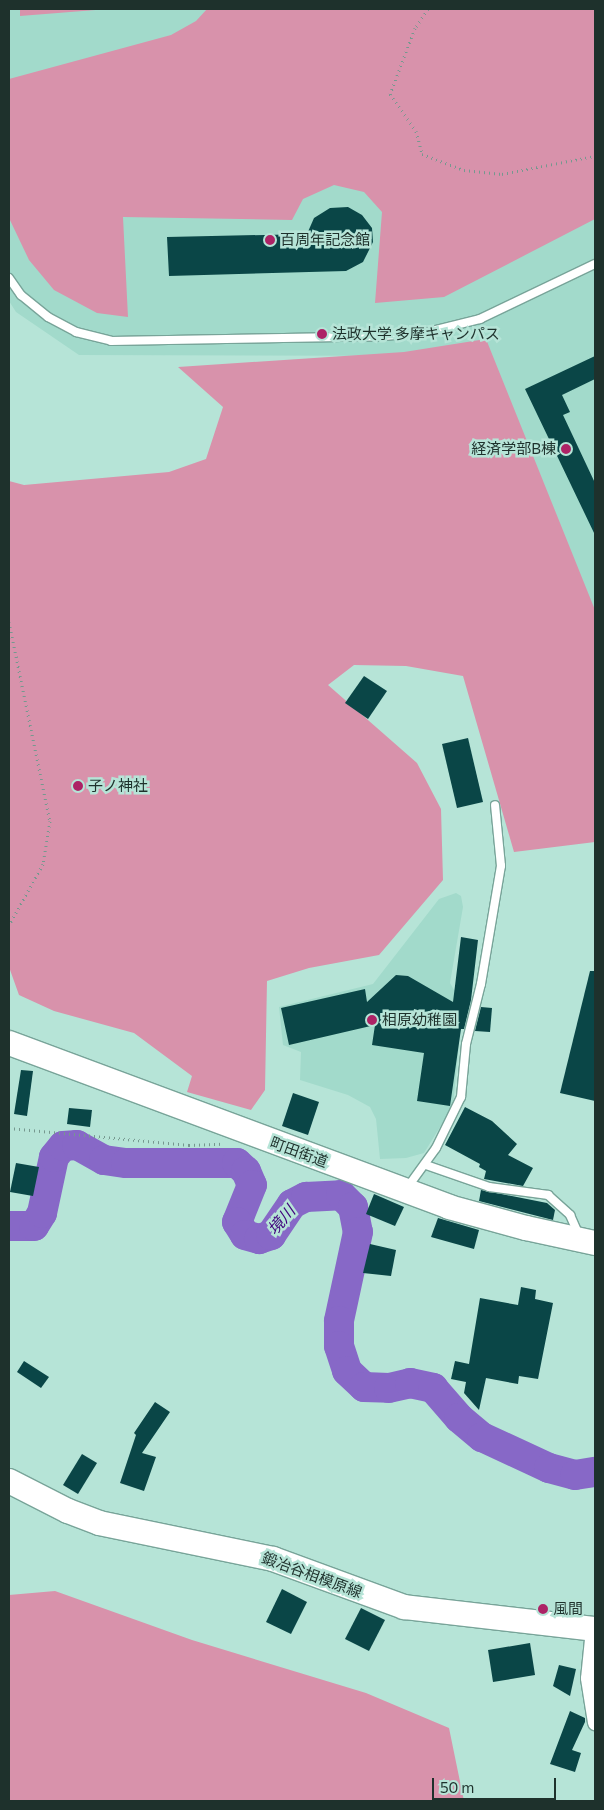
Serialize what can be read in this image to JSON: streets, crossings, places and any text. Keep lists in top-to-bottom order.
{
  "streets": {
    "main road": ["町田街道", "鍛冶谷相模原線"]
  },
  "water": ["境川"],
  "places": [
    "百周年記念館",
    "法政大学 多摩キャンパス",
    "経済学部B棟",
    "子ノ神社",
    "相原幼稚園",
    "風間"
  ],
  "scale_bar": "50 m"
}
